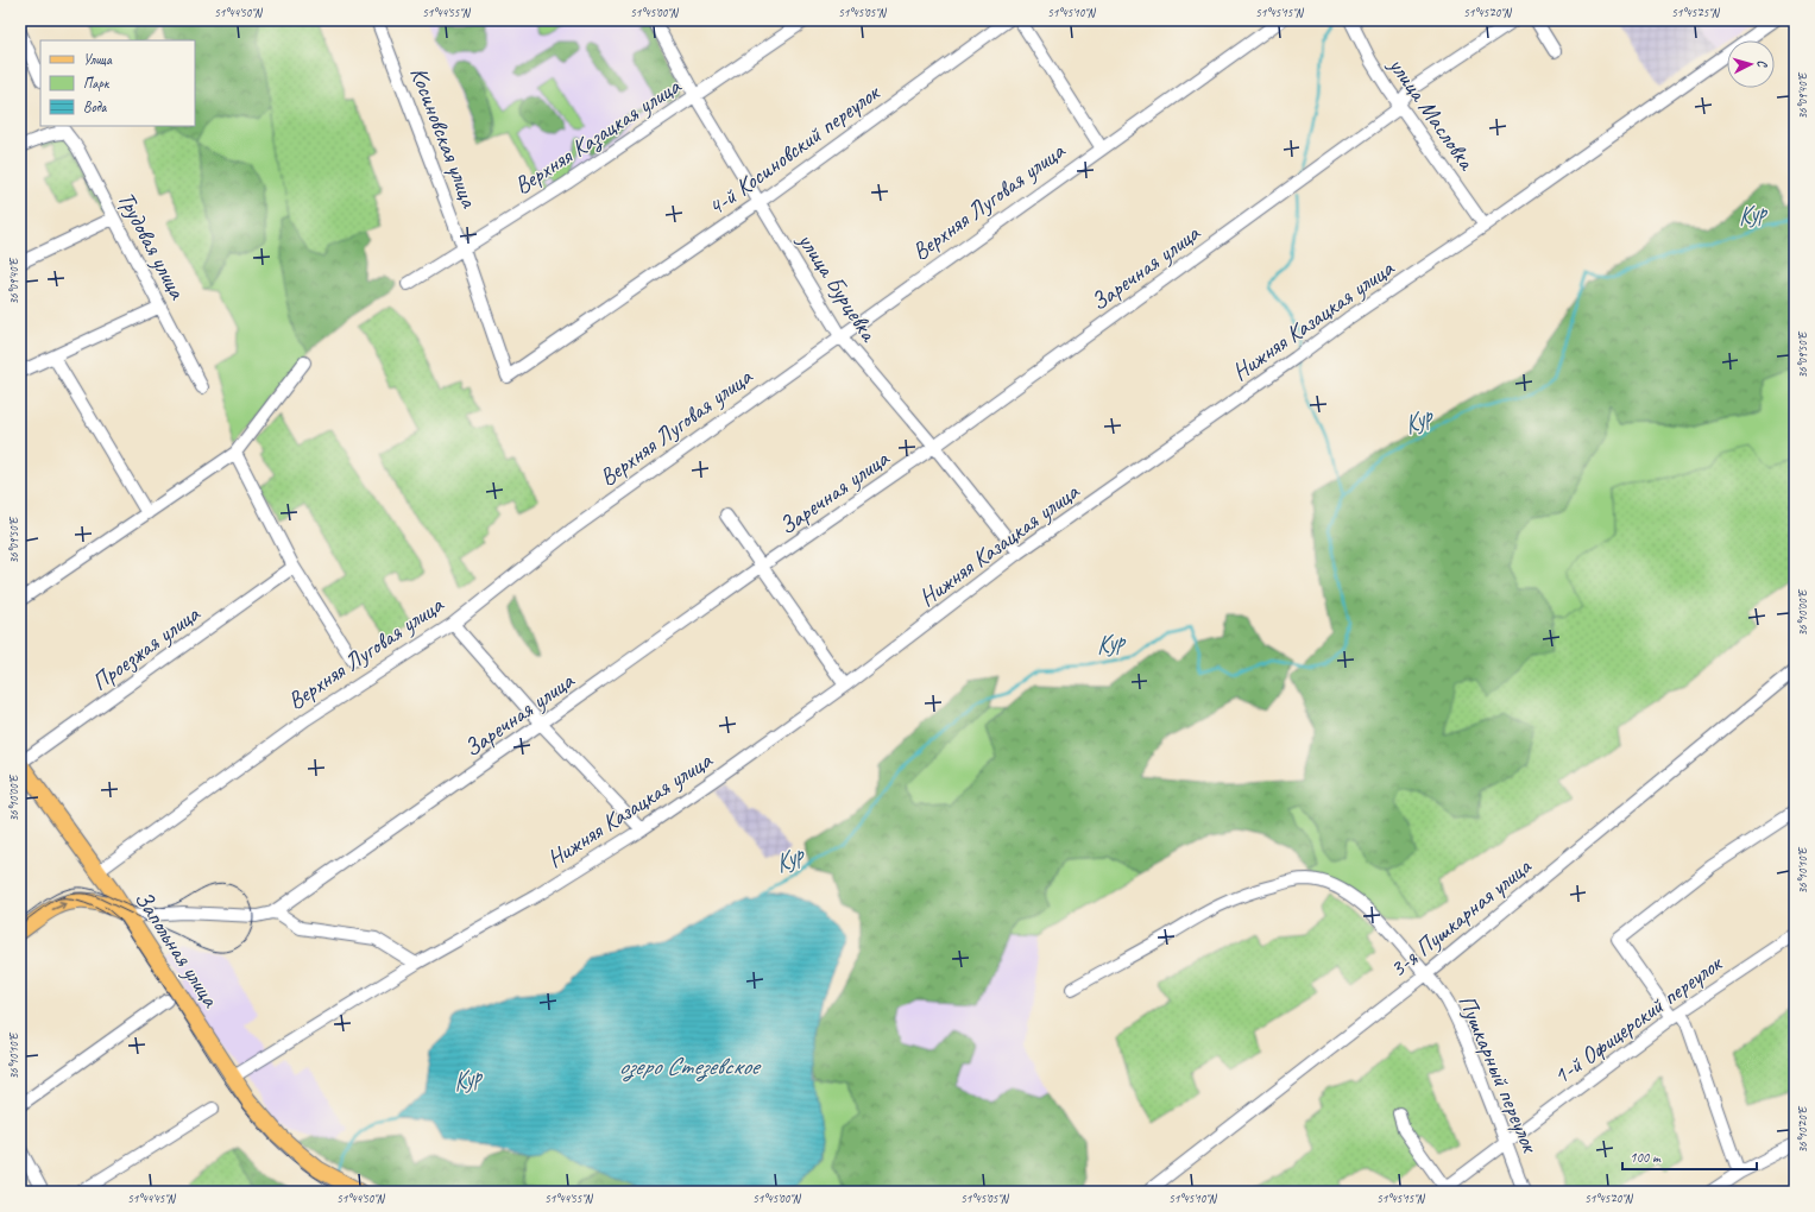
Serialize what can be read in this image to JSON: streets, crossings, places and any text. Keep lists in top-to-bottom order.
{
  "streets": {
    "main road": ["Запольная улица"],
    "street": [
      "улица Масловка",
      "Верхняя Казацкая улица",
      "Косиновская улица",
      "4-й Косиновский переулок",
      "Верхняя Луговая улица",
      "Трудовая улица",
      "Заречная улица",
      "улица Бурцевка",
      "Нижняя Казацкая улица",
      "Проезжая улица",
      "3-я Пушкарная улица",
      "1-й Офицерский переулок",
      "Пушкарный переулок"
    ]
  },
  "crossings": [
    ["улица Масловка", "Заречная улица"],
    ["улица Масловка", "Нижняя Казацкая улица"],
    ["Верхняя Казацкая улица", "Косиновская улица"],
    ["Верхняя Казацкая улица", "улица Бурцевка"],
    ["Косиновская улица", "4-й Косиновский переулок"],
    ["4-й Косиновский переулок", "улица Бурцевка"],
    ["Верхняя Луговая улица", "улица Бурцевка"],
    ["Верхняя Луговая улица", "Запольная улица"],
    ["Заречная улица", "улица Бурцевка"],
    ["Заречная улица", "Запольная улица"],
    ["улица Бурцевка", "Нижняя Казацкая улица"],
    ["Нижняя Казацкая улица", "Запольная улица"],
    ["Проезжая улица", "Запольная улица"],
    ["3-я Пушкарная улица", "Пушкарный переулок"],
    ["1-й Офицерский переулок", "Пушкарный переулок"]
  ],
  "water": ["Кур", "озеро Стезевское"],
  "legend": ["Улица", "Парк", "Вода"],
  "scale_bar": "100 m",
  "north": "right",
  "coordinates": [
    "51°44'50\"N",
    "51°44'55\"N",
    "51°45'00\"N",
    "51°45'05\"N",
    "51°45'10\"N",
    "51°45'15\"N",
    "51°45'20\"N",
    "51°45'25\"N",
    "36°09'40\"E",
    "36°09'50\"E",
    "36°10'00\"E",
    "36°10'10\"E",
    "36°10'20\"E",
    "51°44'45\"N"
  ]
}
